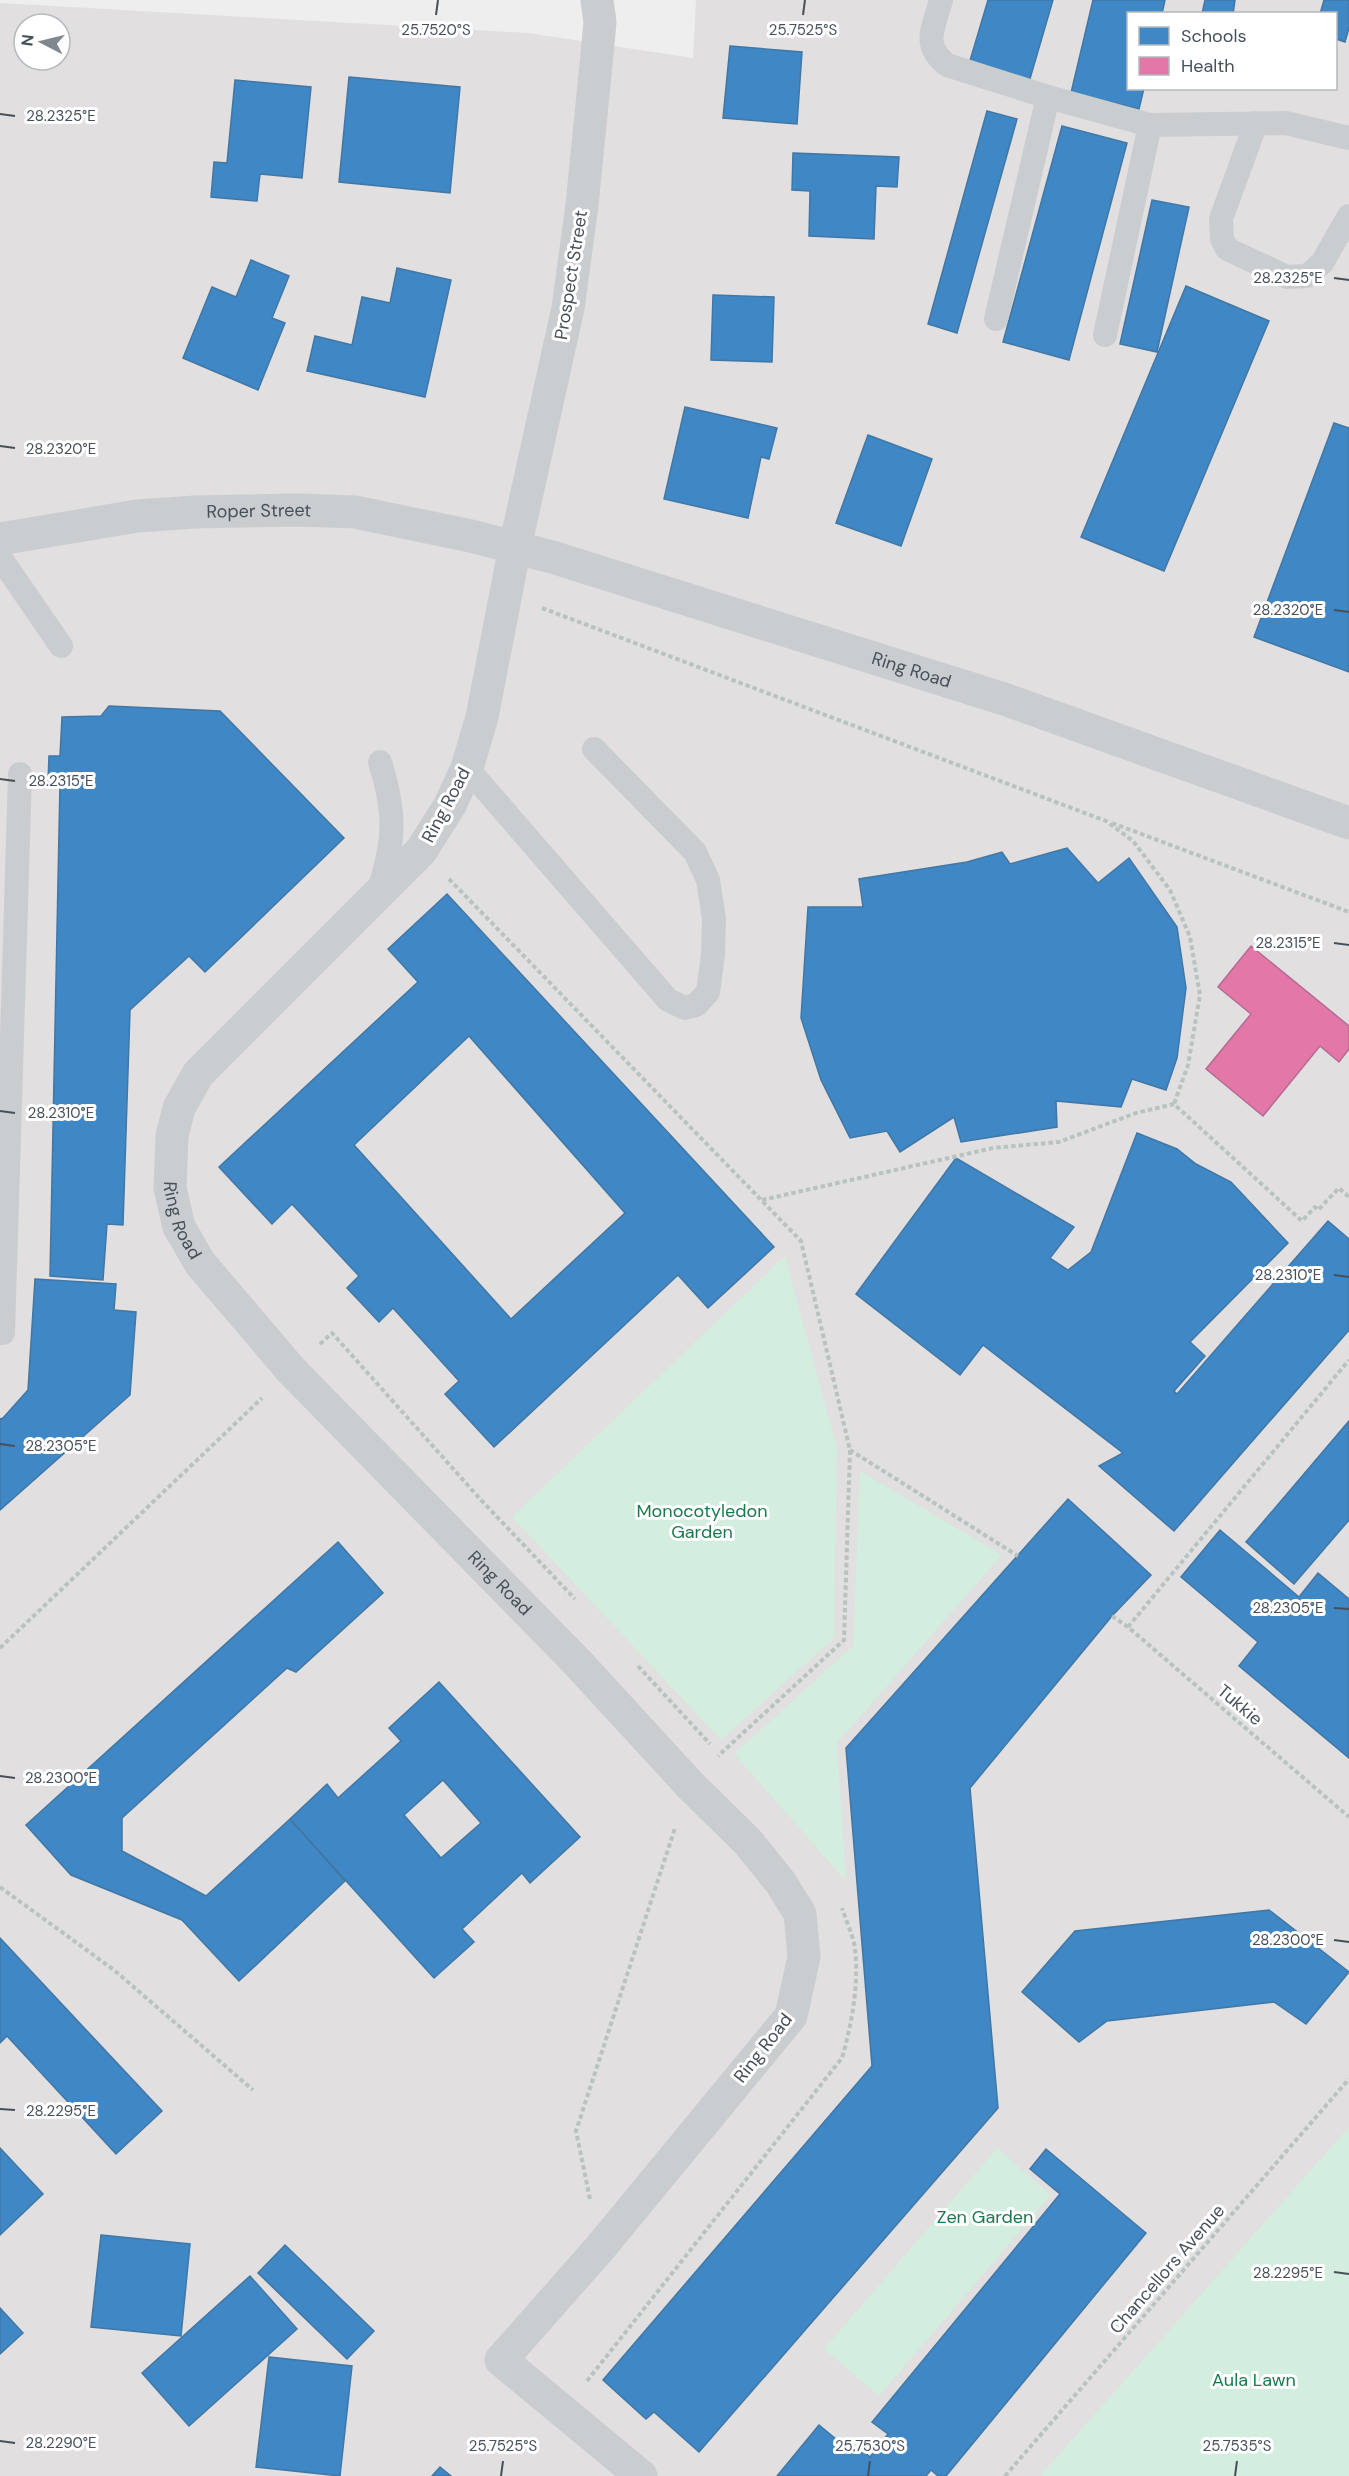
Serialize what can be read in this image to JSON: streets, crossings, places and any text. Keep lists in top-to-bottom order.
{
  "streets": {
    "street": ["Prospect Street", "Roper Street", "Ring Road"],
    "path": ["Tukkie", "Chancellors Avenue"]
  },
  "crossings": [
    ["Prospect Street", "Roper Street"],
    ["Prospect Street", "Ring Road"],
    ["Roper Street", "Ring Road"]
  ],
  "parks": ["Monocotyledon Garden", "Zen Garden", "Aula Lawn"],
  "legend": ["Schools", "Health"],
  "north": "left",
  "coordinates": [
    "25.7520°S",
    "25.7525°S",
    "28.2325°E",
    "28.2320°E",
    "28.2315°E",
    "28.2310°E",
    "28.2305°E",
    "28.2300°E",
    "28.2295°E",
    "28.2290°E",
    "25.7530°S",
    "25.7535°S"
  ]
}
